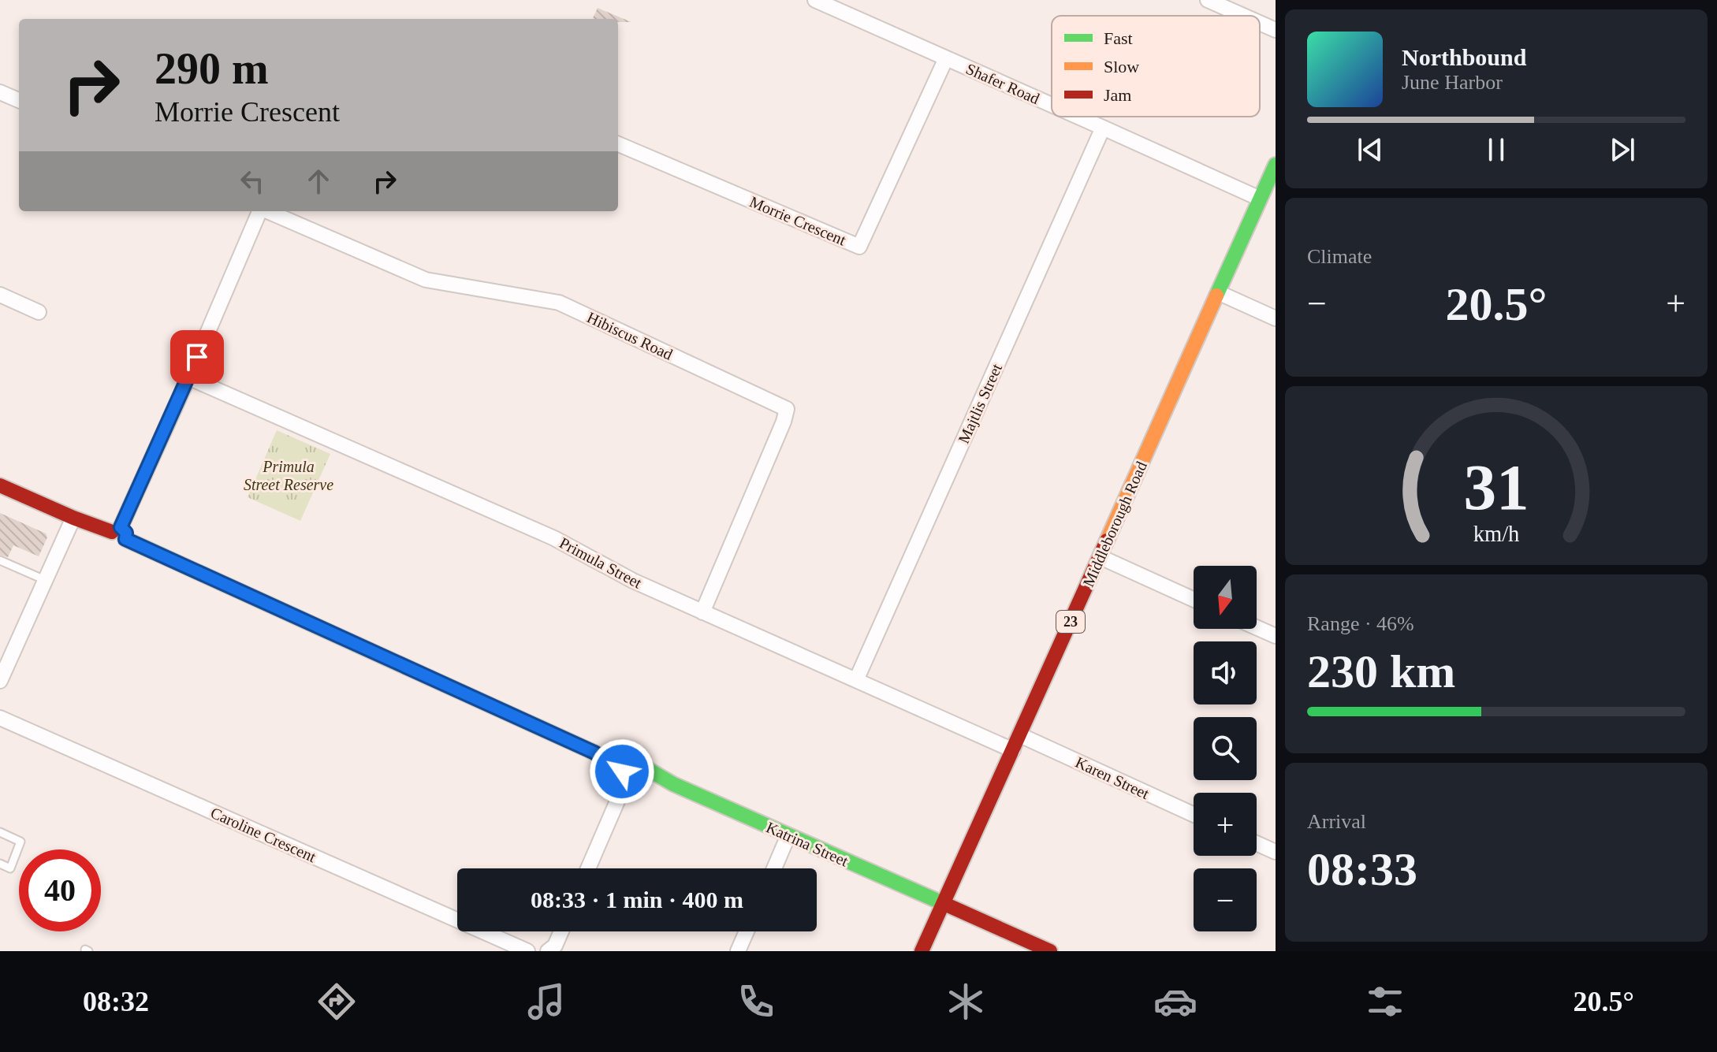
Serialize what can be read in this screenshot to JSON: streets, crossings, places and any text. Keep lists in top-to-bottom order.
{
  "streets": {
    "street": [
      "Shafer Road",
      "Morrie Crescent",
      "Hibiscus Road",
      "Majtlis Street",
      "Middleborough Road",
      "Primula Street",
      "23",
      "Karen Street",
      "Caroline Crescent",
      "Katrina Street"
    ]
  },
  "crossings": [
    ["Shafer Road", "Morrie Crescent"],
    ["Shafer Road", "Majtlis Street"],
    ["Shafer Road", "Middleborough Road"],
    ["Hibiscus Road", "Primula Street"],
    ["Majtlis Street", "Primula Street"],
    ["Middleborough Road", "Primula Street"],
    ["Middleborough Road", "Karen Street"],
    ["Middleborough Road", "Katrina Street"]
  ],
  "parks": ["Primula Street Reserve"],
  "legend": ["Fast", "Slow", "Jam"],
  "north": "bottom",
  "page": {
    "turn": ["290 m", "Morrie Crescent"],
    "song": ["Northbound", "June Harbor"],
    "tile": [
      "Climate",
      ["Range · 46%", "230 km"],
      ["Arrival", "08:33"]
    ],
    "heat": ["−", "20.5°", "+"],
    "map_buttons": ["+", "−"],
    "limit": "40",
    "trip": "08:33 · 1 min · 400 m",
    "tabs": ["08:32", "20.5°"],
    "gauge": ["31", "km/h"]
  }
}
